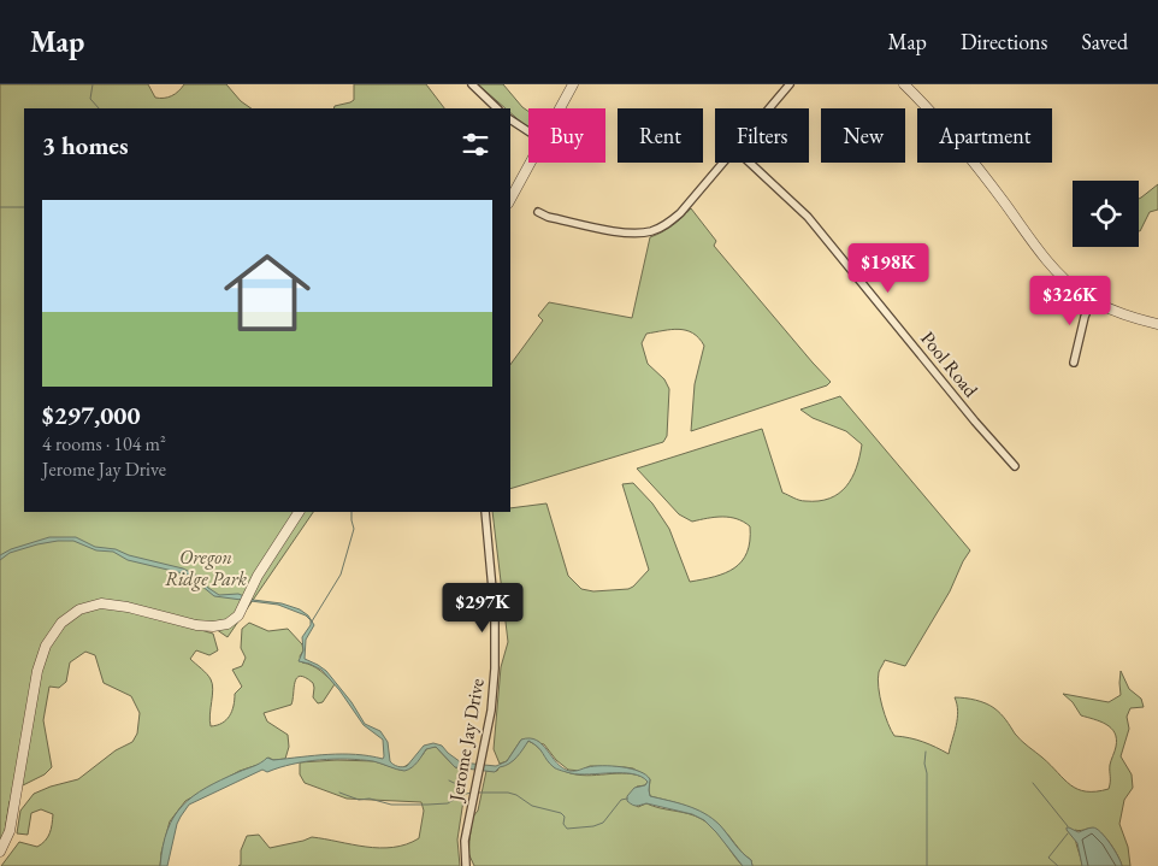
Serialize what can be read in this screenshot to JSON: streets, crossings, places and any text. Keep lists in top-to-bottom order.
{
  "streets": {
    "street": ["Pool Road", "Jerome Jay Drive"]
  },
  "parks": ["Oregon Ridge Park"],
  "page": {
    "header": "Map",
    "nav": ["Map", "Directions", "Saved"],
    "chip": [
      "Buy",
      "Rent",
      "Filters",
      "New",
      "Apartment"
    ],
    "heading": "3 homes",
    "list": [
      {
        "name": "$297,000",
        "note": "4 rooms · 104 m² · Jerome Jay Drive"
      }
    ],
    "price": ["$198K", "$326K", "$297K"]
  }
}
